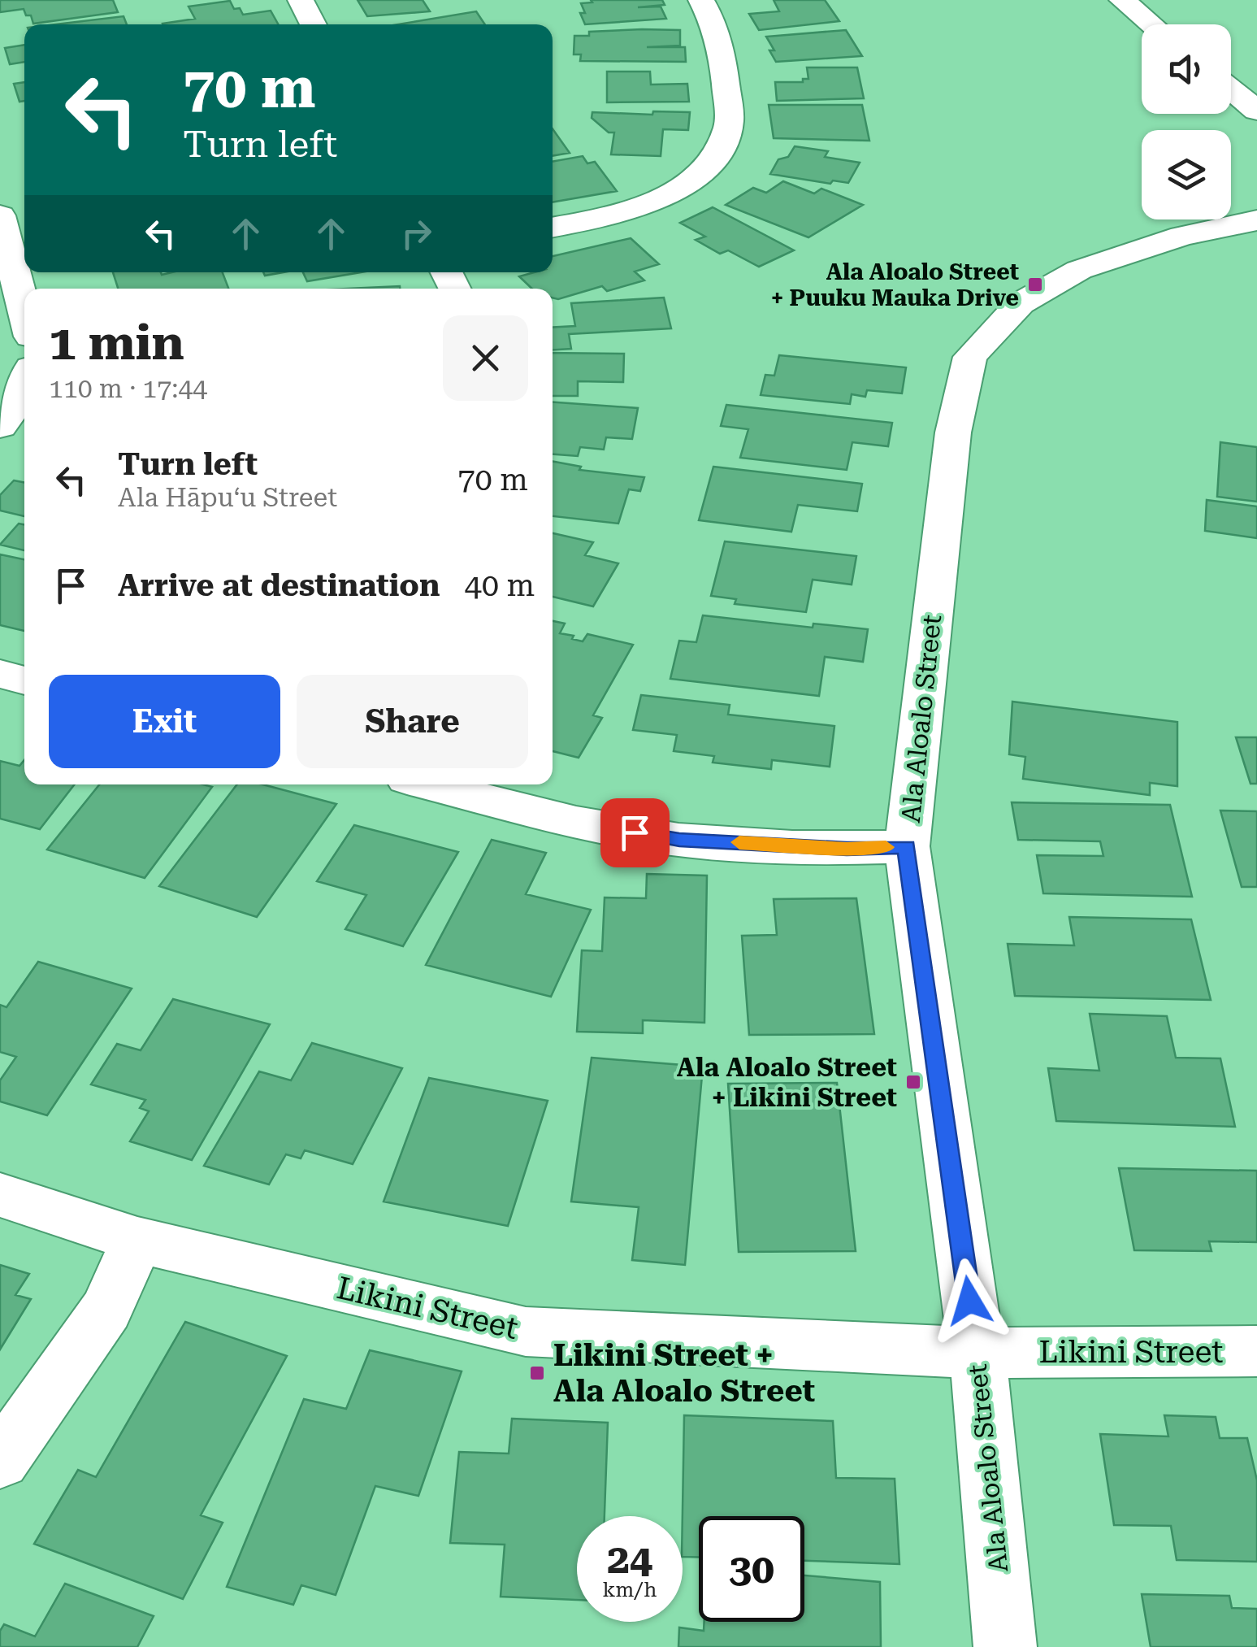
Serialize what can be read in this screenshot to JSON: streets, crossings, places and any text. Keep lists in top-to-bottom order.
{
  "streets": {
    "street": ["Ala Aloalo Street", "Likini Street"]
  },
  "crossings": [
    ["Ala Aloalo Street", "Likini Street"]
  ],
  "places": {
    "transit": ["Ala Aloalo Street + Puuku Mauka Drive", "Ala Aloalo Street + Likini Street", "Likini Street + Ala Aloalo Street"]
  },
  "page": {
    "turn": ["70 m", "Turn left"],
    "heading": ["1 min", "110 m · 17:44"],
    "list": [
      {
        "name": "Turn left",
        "note": "Ala Hāpuʻu Street",
        "value": "70 m"
      },
      {
        "name": "Arrive at destination",
        "value": "40 m"
      }
    ],
    "buttons": ["Exit", "Share"],
    "speed": "24 km/h",
    "limit": "30"
  }
}
